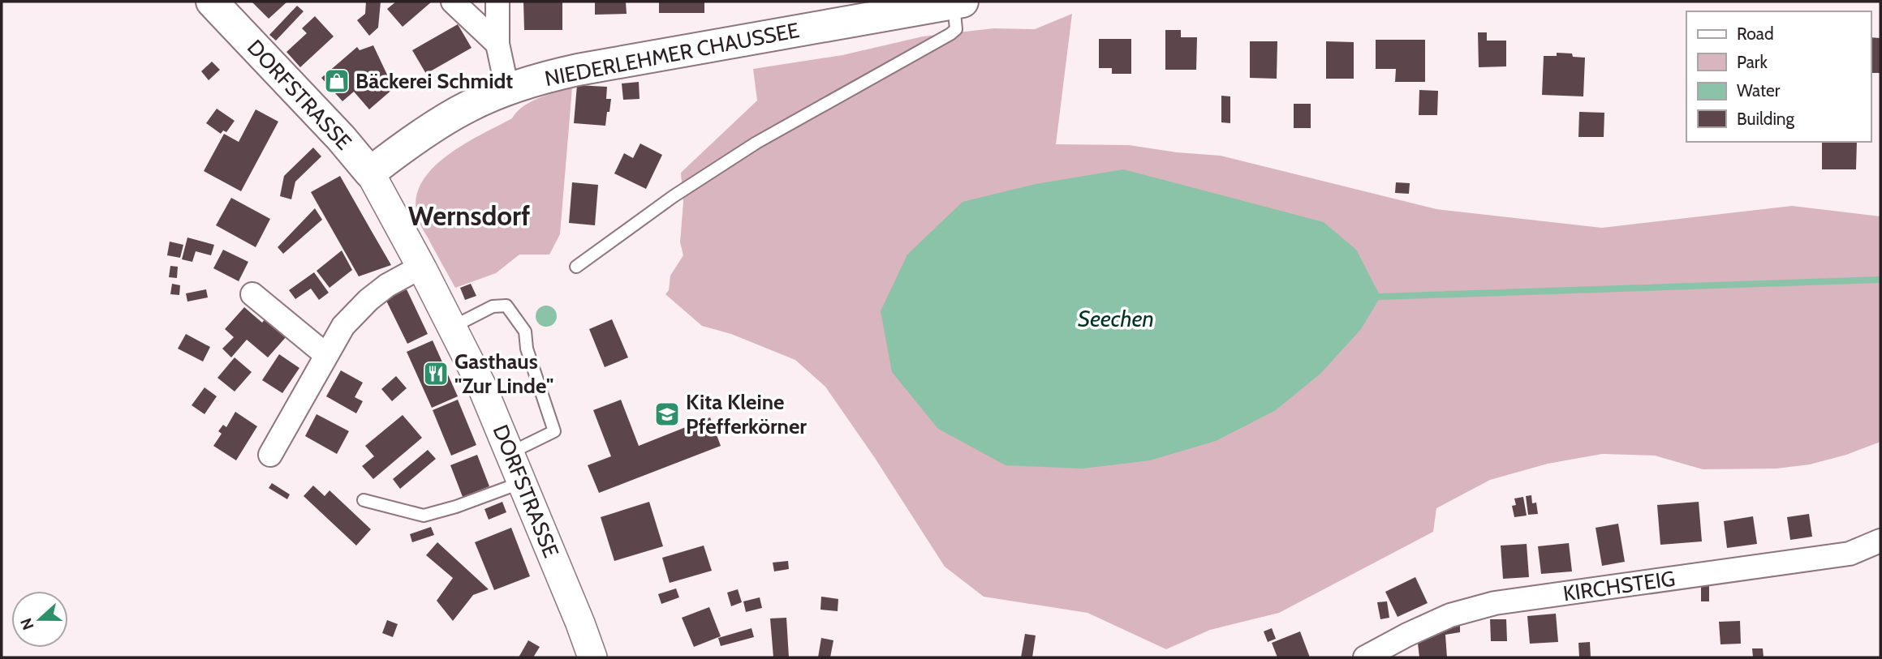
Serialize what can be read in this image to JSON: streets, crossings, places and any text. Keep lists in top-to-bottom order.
{
  "streets": {
    "main road": ["NIEDERLEHMER CHAUSSEE", "DORFSTRASSE"],
    "street": ["KIRCHSTEIG"]
  },
  "crossings": [
    ["NIEDERLEHMER CHAUSSEE", "DORFSTRASSE"]
  ],
  "districts": ["Wernsdorf"],
  "water": ["Seechen"],
  "places": {
    "shop": ["Bäckerei Schmidt"],
    "restaurant": ["Gasthaus \"Zur Linde\""],
    "school or university": ["Kita Kleine Pfefferkörner"]
  },
  "legend": [
    "Road",
    "Park",
    "Water",
    "Building"
  ],
  "north": "left"
}
